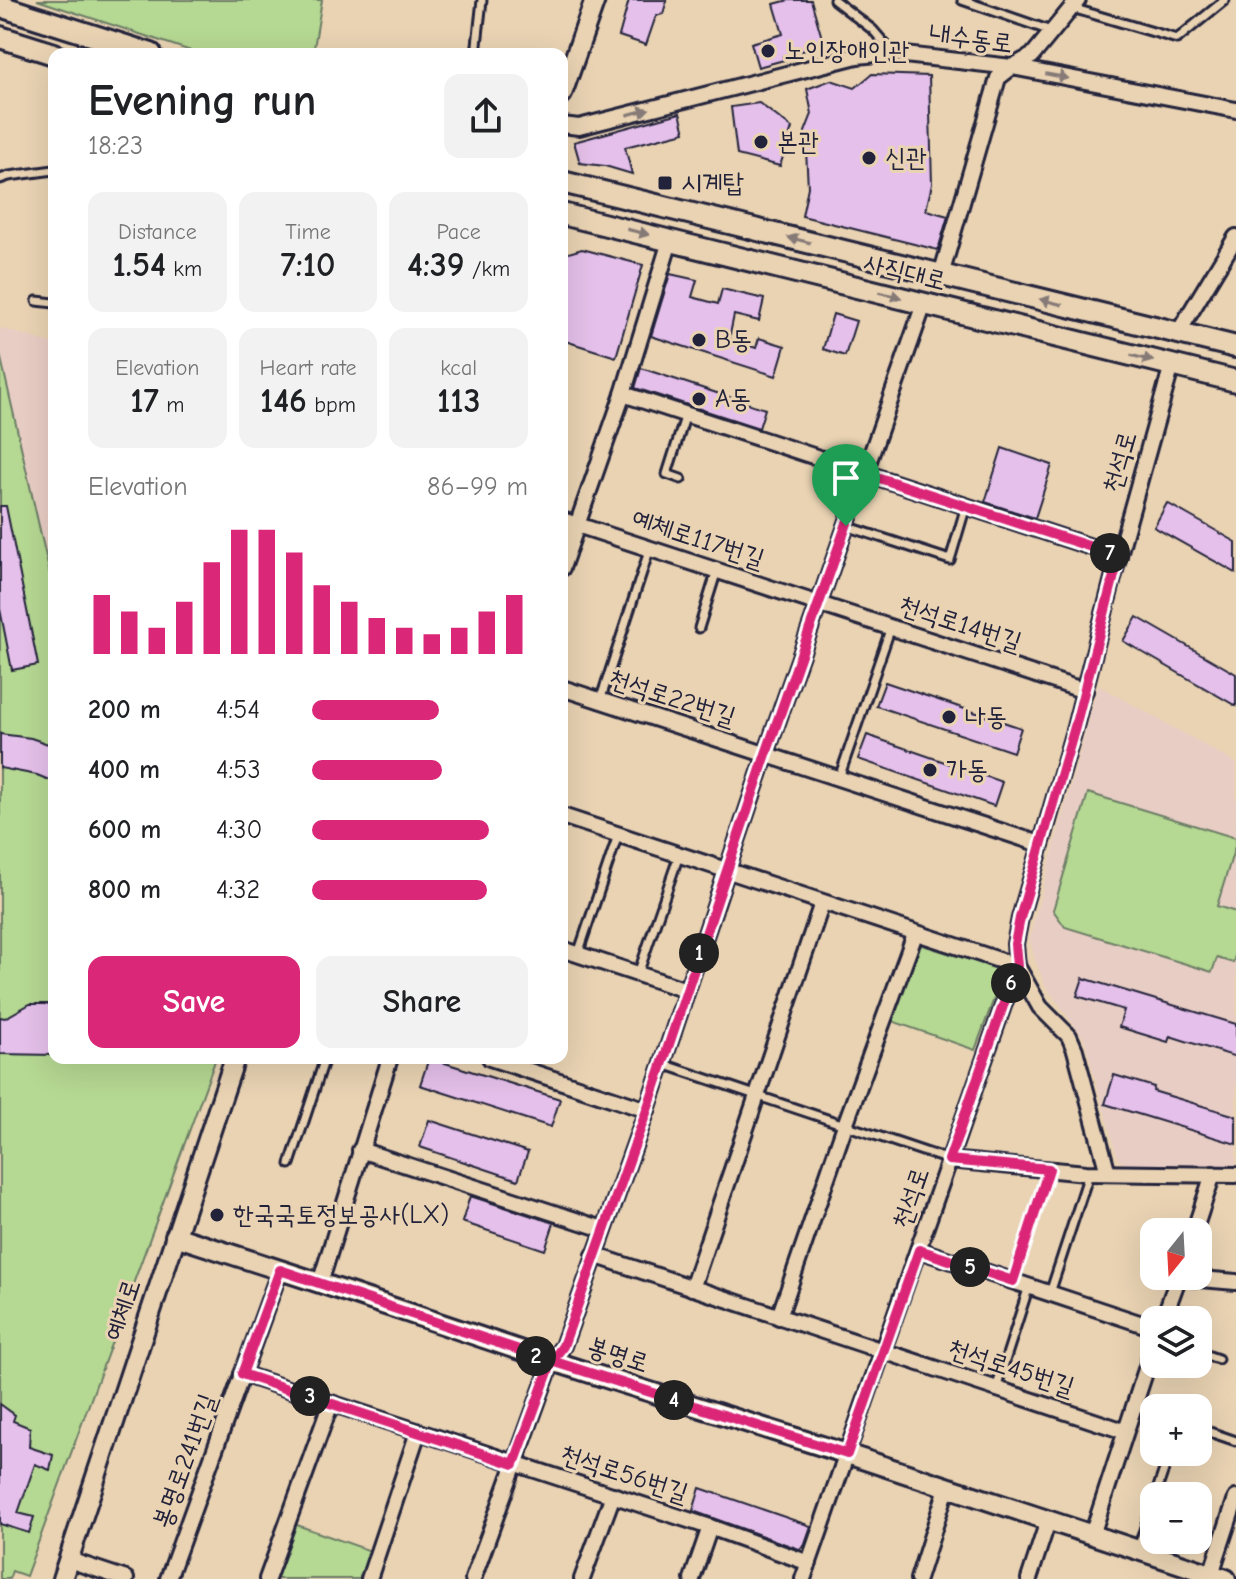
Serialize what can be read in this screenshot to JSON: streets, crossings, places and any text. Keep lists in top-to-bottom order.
{
  "streets": {
    "main road": ["사직대로"],
    "street": [
      "내수동로",
      "천석로",
      "예체로117번길",
      "천석로14번길",
      "천석로22번길",
      "예체로",
      "봉명로",
      "천석로45번길",
      "봉명로241번길",
      "천석로56번길"
    ]
  },
  "crossings": [
    ["사직대로", "천석로"],
    ["천석로", "천석로14번길"],
    ["천석로", "천석로22번길"],
    ["천석로", "봉명로"],
    ["천석로", "천석로45번길"],
    ["천석로", "천석로56번길"],
    ["예체로117번길", "천석로14번길"],
    ["예체로", "봉명로"],
    ["봉명로", "봉명로241번길"],
    ["봉명로241번길", "천석로56번길"]
  ],
  "one_way": ["내수동로"],
  "places": {
    "other": [
      "노인장애인관",
      "본관",
      "신관",
      "B동",
      "A동",
      "나동",
      "가동",
      "한국국토정보공사(LX)"
    ],
    "transit": ["시계탑"]
  },
  "north": "bottom",
  "page": {
    "heading": ["Evening run", "18:23"],
    "stats": [
      ["Distance", "1.54 km"],
      ["Time", "7:10"],
      ["Pace", "4:39 /km"],
      ["Elevation", "17 m"],
      ["Heart rate", "146 bpm"],
      ["kcal", "113"]
    ],
    "chart": ["Elevation", "86–99 m"],
    "pins": [
      "7",
      "1",
      "6",
      "5",
      "2",
      "3",
      "4"
    ],
    "list": [
      {
        "name": "200 m",
        "note": "4:54"
      },
      {
        "name": "400 m",
        "note": "4:53"
      },
      {
        "name": "600 m",
        "note": "4:30"
      },
      {
        "name": "800 m",
        "note": "4:32"
      }
    ],
    "buttons": ["Save", "Share"],
    "map_buttons": ["+", "−"]
  }
}
